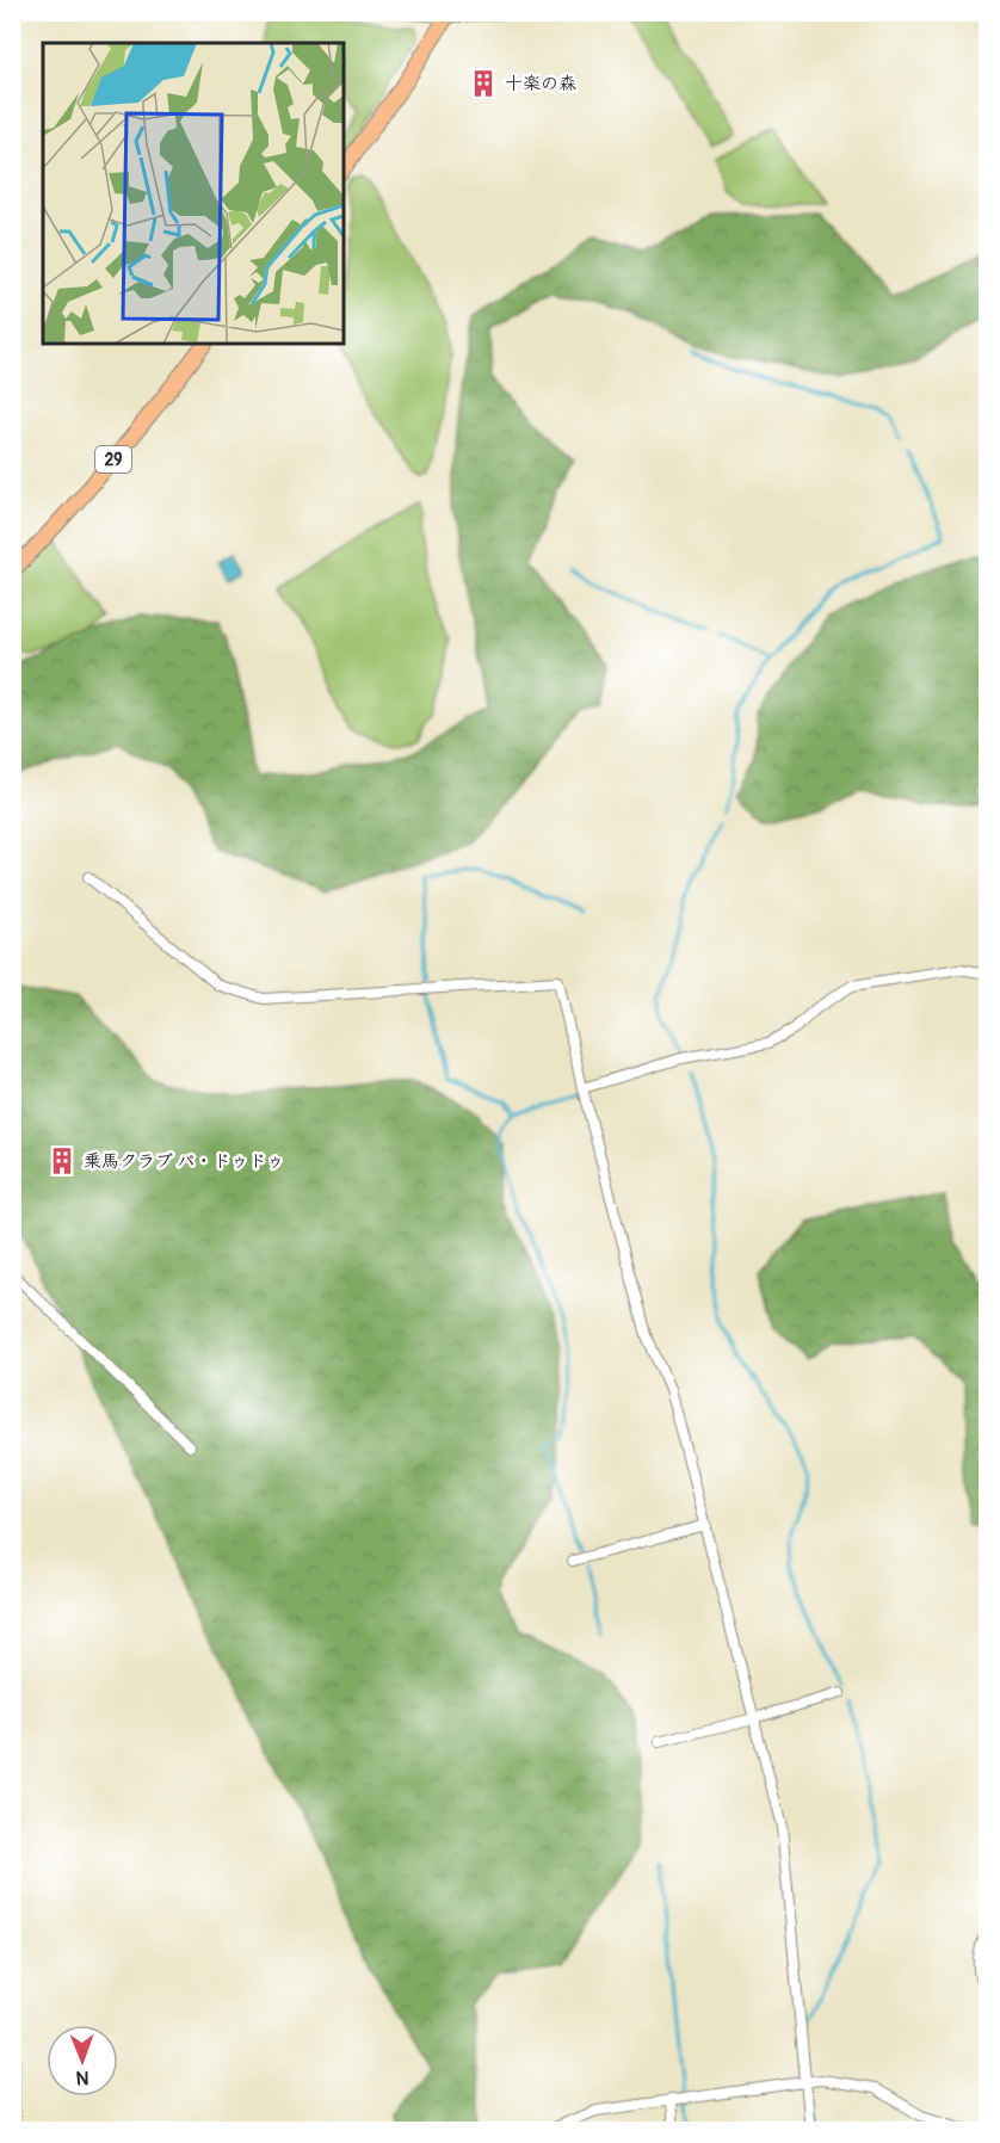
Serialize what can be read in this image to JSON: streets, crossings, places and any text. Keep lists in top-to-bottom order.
{
  "streets": {
    "main road": ["29"]
  },
  "places": {
    "building": ["十楽の森", "乗馬クラブ パ・ドゥドゥ"]
  },
  "north": "bottom"
}
